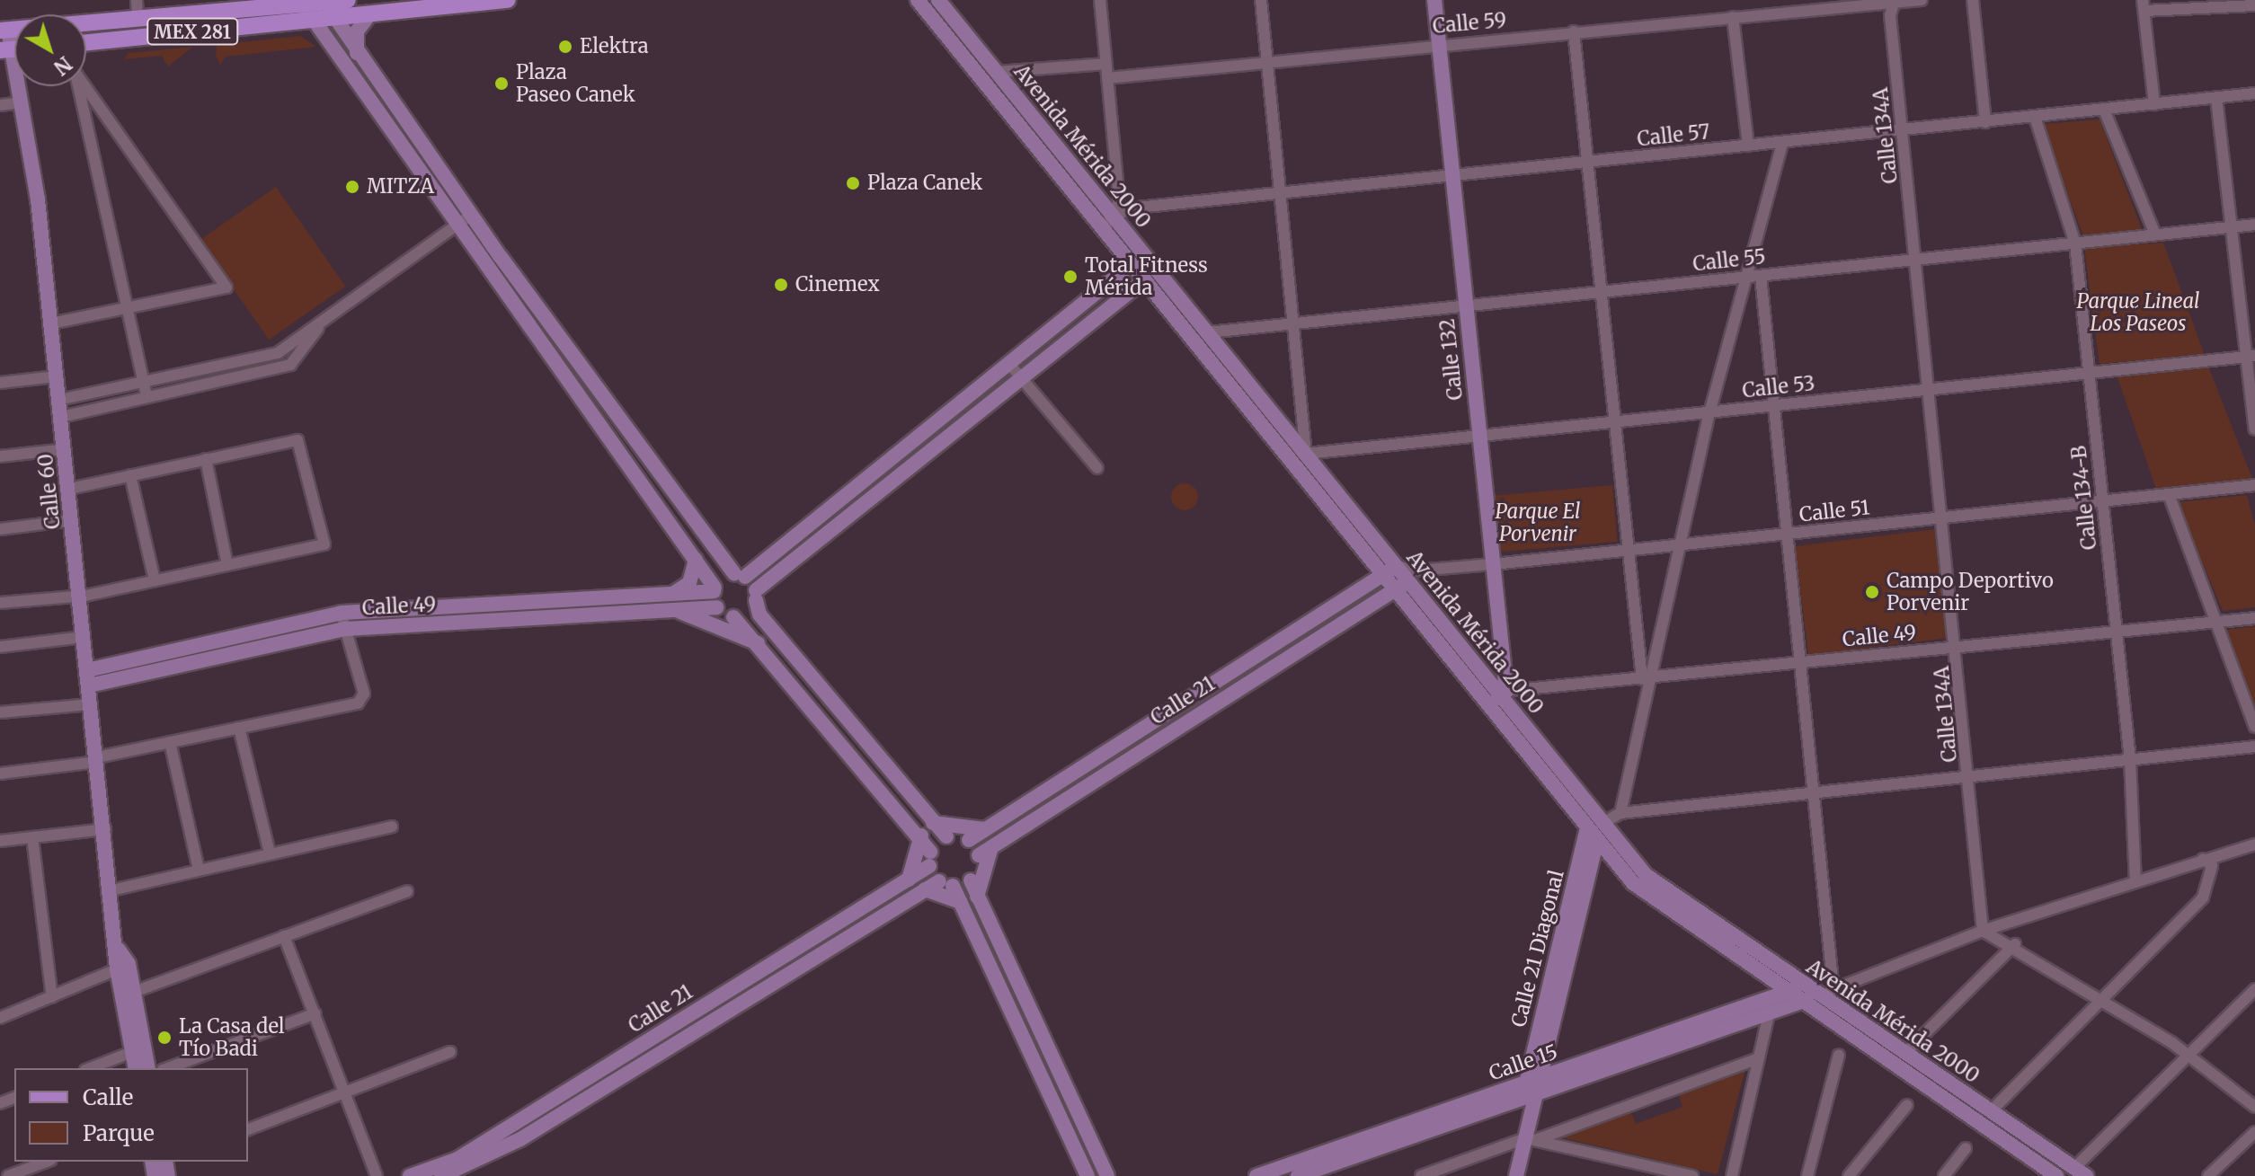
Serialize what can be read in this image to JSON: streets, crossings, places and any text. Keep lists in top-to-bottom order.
{
  "streets": {
    "main road": ["MEX 281"],
    "street": [
      "Calle 59",
      "Calle 57",
      "Calle 134A",
      "Avenida Mérida 2000",
      "Calle 55",
      "Calle 132",
      "Calle 53",
      "Calle 60",
      "Calle 134-B",
      "Calle 51",
      "Calle 49",
      "Calle 21",
      "Calle 21 Diagonal",
      "Calle 15"
    ]
  },
  "crossings": [
    ["Calle 59", "Calle 134A"],
    ["Calle 59", "Calle 132"],
    ["MEX 281", "Calle 60"],
    ["Calle 57", "Calle 134A"],
    ["Calle 57", "Avenida Mérida 2000"],
    ["Calle 57", "Calle 132"],
    ["Calle 57", "Calle 134-B"],
    ["Calle 134A", "Calle 55"],
    ["Calle 134A", "Calle 53"],
    ["Calle 134A", "Calle 51"],
    ["Calle 134A", "Calle 49"],
    ["Avenida Mérida 2000", "Calle 55"],
    ["Avenida Mérida 2000", "Calle 132"],
    ["Avenida Mérida 2000", "Calle 53"],
    ["Avenida Mérida 2000", "Calle 51"],
    ["Avenida Mérida 2000", "Calle 49"],
    ["Avenida Mérida 2000", "Calle 21"],
    ["Avenida Mérida 2000", "Calle 21 Diagonal"],
    ["Avenida Mérida 2000", "Calle 15"],
    ["Calle 55", "Calle 132"],
    ["Calle 55", "Calle 134-B"],
    ["Calle 132", "Calle 53"],
    ["Calle 132", "Calle 51"],
    ["Calle 132", "Calle 49"],
    ["Calle 53", "Calle 134-B"],
    ["Calle 60", "Calle 49"],
    ["Calle 134-B", "Calle 51"],
    ["Calle 134-B", "Calle 49"],
    ["Calle 51", "Calle 21"],
    ["Calle 21 Diagonal", "Calle 15"]
  ],
  "parks": ["Parque Lineal Los Paseos", "Parque El Porvenir"],
  "places": [
    "Elektra",
    "Plaza Paseo Canek",
    "Plaza Canek",
    "MITZA",
    "Total Fitness Mérida",
    "Cinemex",
    "Campo Deportivo Porvenir",
    "La Casa del Tío Badi"
  ],
  "legend": ["Calle", "Parque"],
  "north": "bottom right"
}
